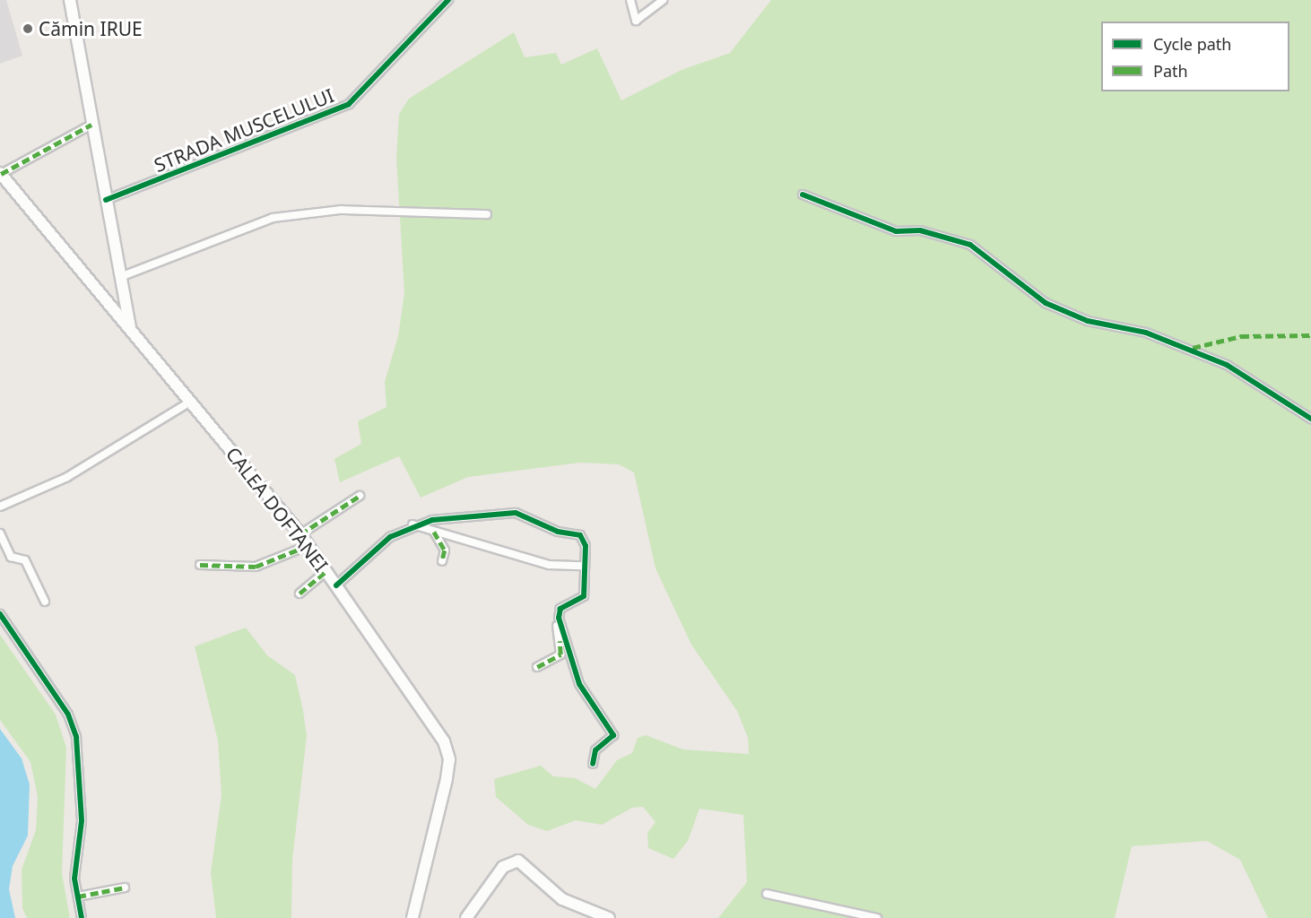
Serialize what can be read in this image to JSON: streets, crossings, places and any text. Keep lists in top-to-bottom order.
{
  "streets": {
    "main road": ["CALEA DOFTANEI"],
    "street": ["STRADA MUSCELULUI"]
  },
  "places": ["Cămin IRUE"],
  "legend": ["Cycle path", "Path"]
}
